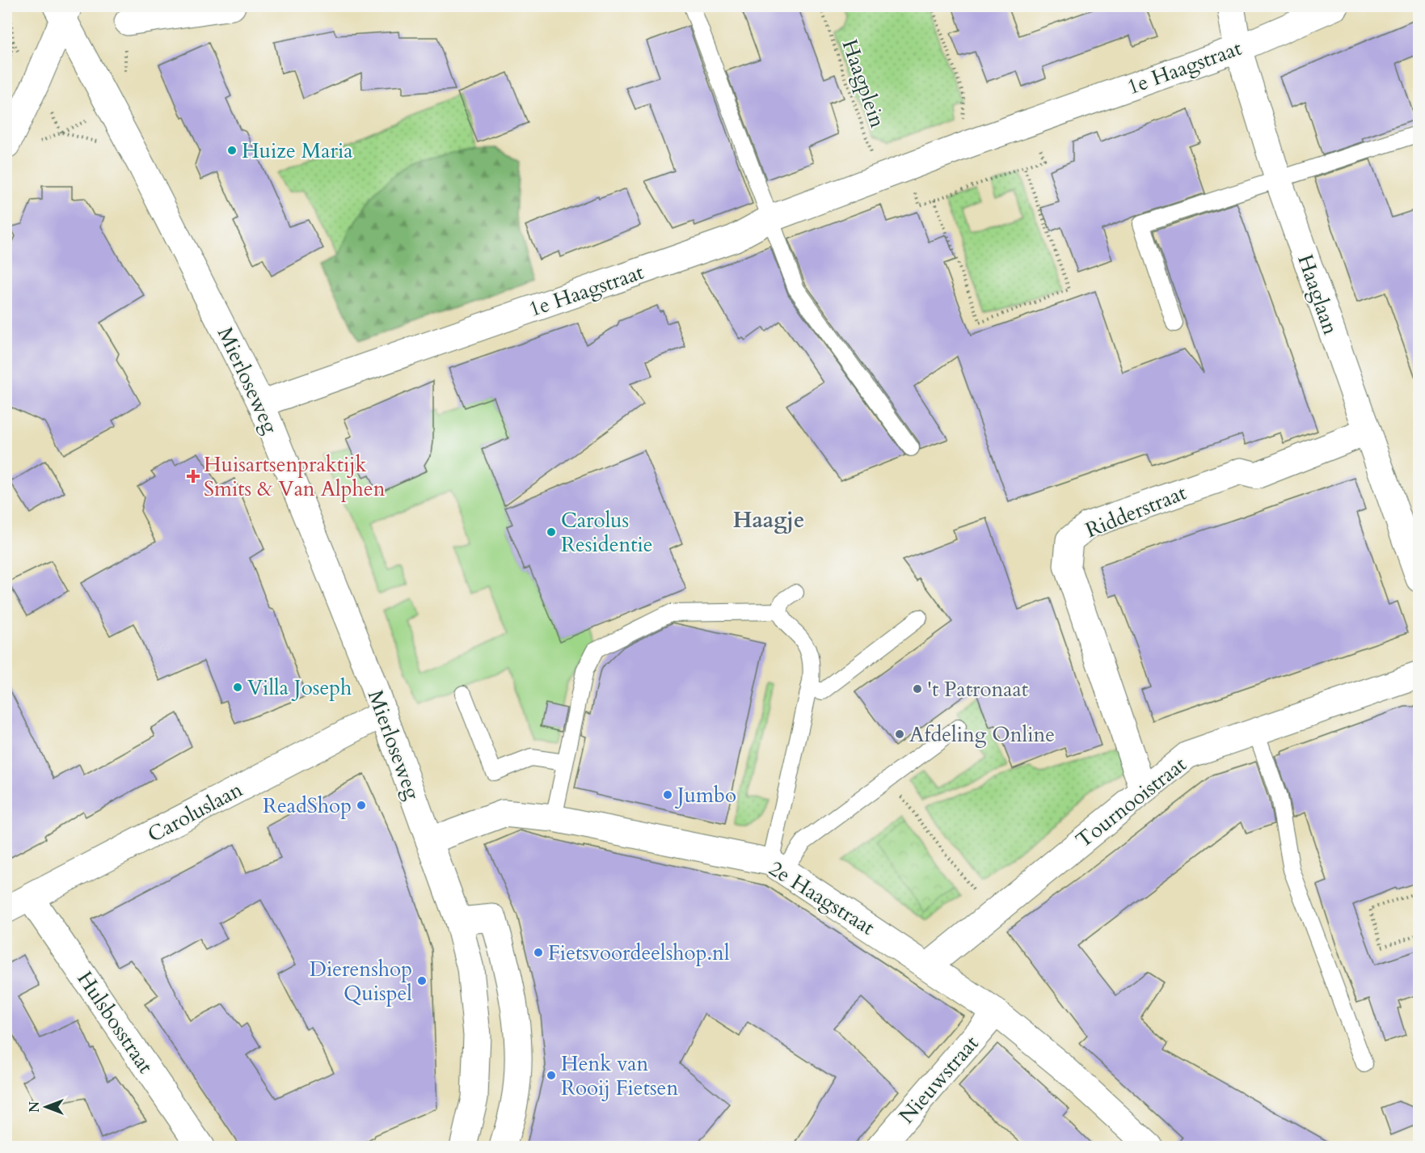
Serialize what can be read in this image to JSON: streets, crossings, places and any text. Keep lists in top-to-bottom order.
{
  "streets": {
    "street": [
      "1e Haagstraat",
      "Haaglaan",
      "Mierloseweg",
      "Ridderstraat",
      "Tournooistraat",
      "Caroluslaan",
      "2e Haagstraat",
      "Hulsbosstraat",
      "Nieuwstraat"
    ],
    "path": ["Haagplein"]
  },
  "crossings": [
    ["1e Haagstraat", "Haagplein"],
    ["1e Haagstraat", "Haaglaan"],
    ["1e Haagstraat", "Mierloseweg"],
    ["Haaglaan", "Ridderstraat"],
    ["Mierloseweg", "Caroluslaan"],
    ["Mierloseweg", "2e Haagstraat"],
    ["Ridderstraat", "Tournooistraat"],
    ["Tournooistraat", "2e Haagstraat"],
    ["Caroluslaan", "Hulsbosstraat"],
    ["2e Haagstraat", "Nieuwstraat"]
  ],
  "districts": ["Haagje"],
  "places": {
    "other": [
      "Huize Maria",
      "Carolus Residentie",
      "Villa Joseph",
      "'t Patronaat",
      "Afdeling Online",
      "Jumbo",
      "ReadShop",
      "Fietsvoordeelshop.nl",
      "Dierenshop Quispel",
      "Henk van Rooij Fietsen"
    ],
    "health": ["Huisartsenpraktijk Smits & Van Alphen"]
  },
  "north": "left"
}
